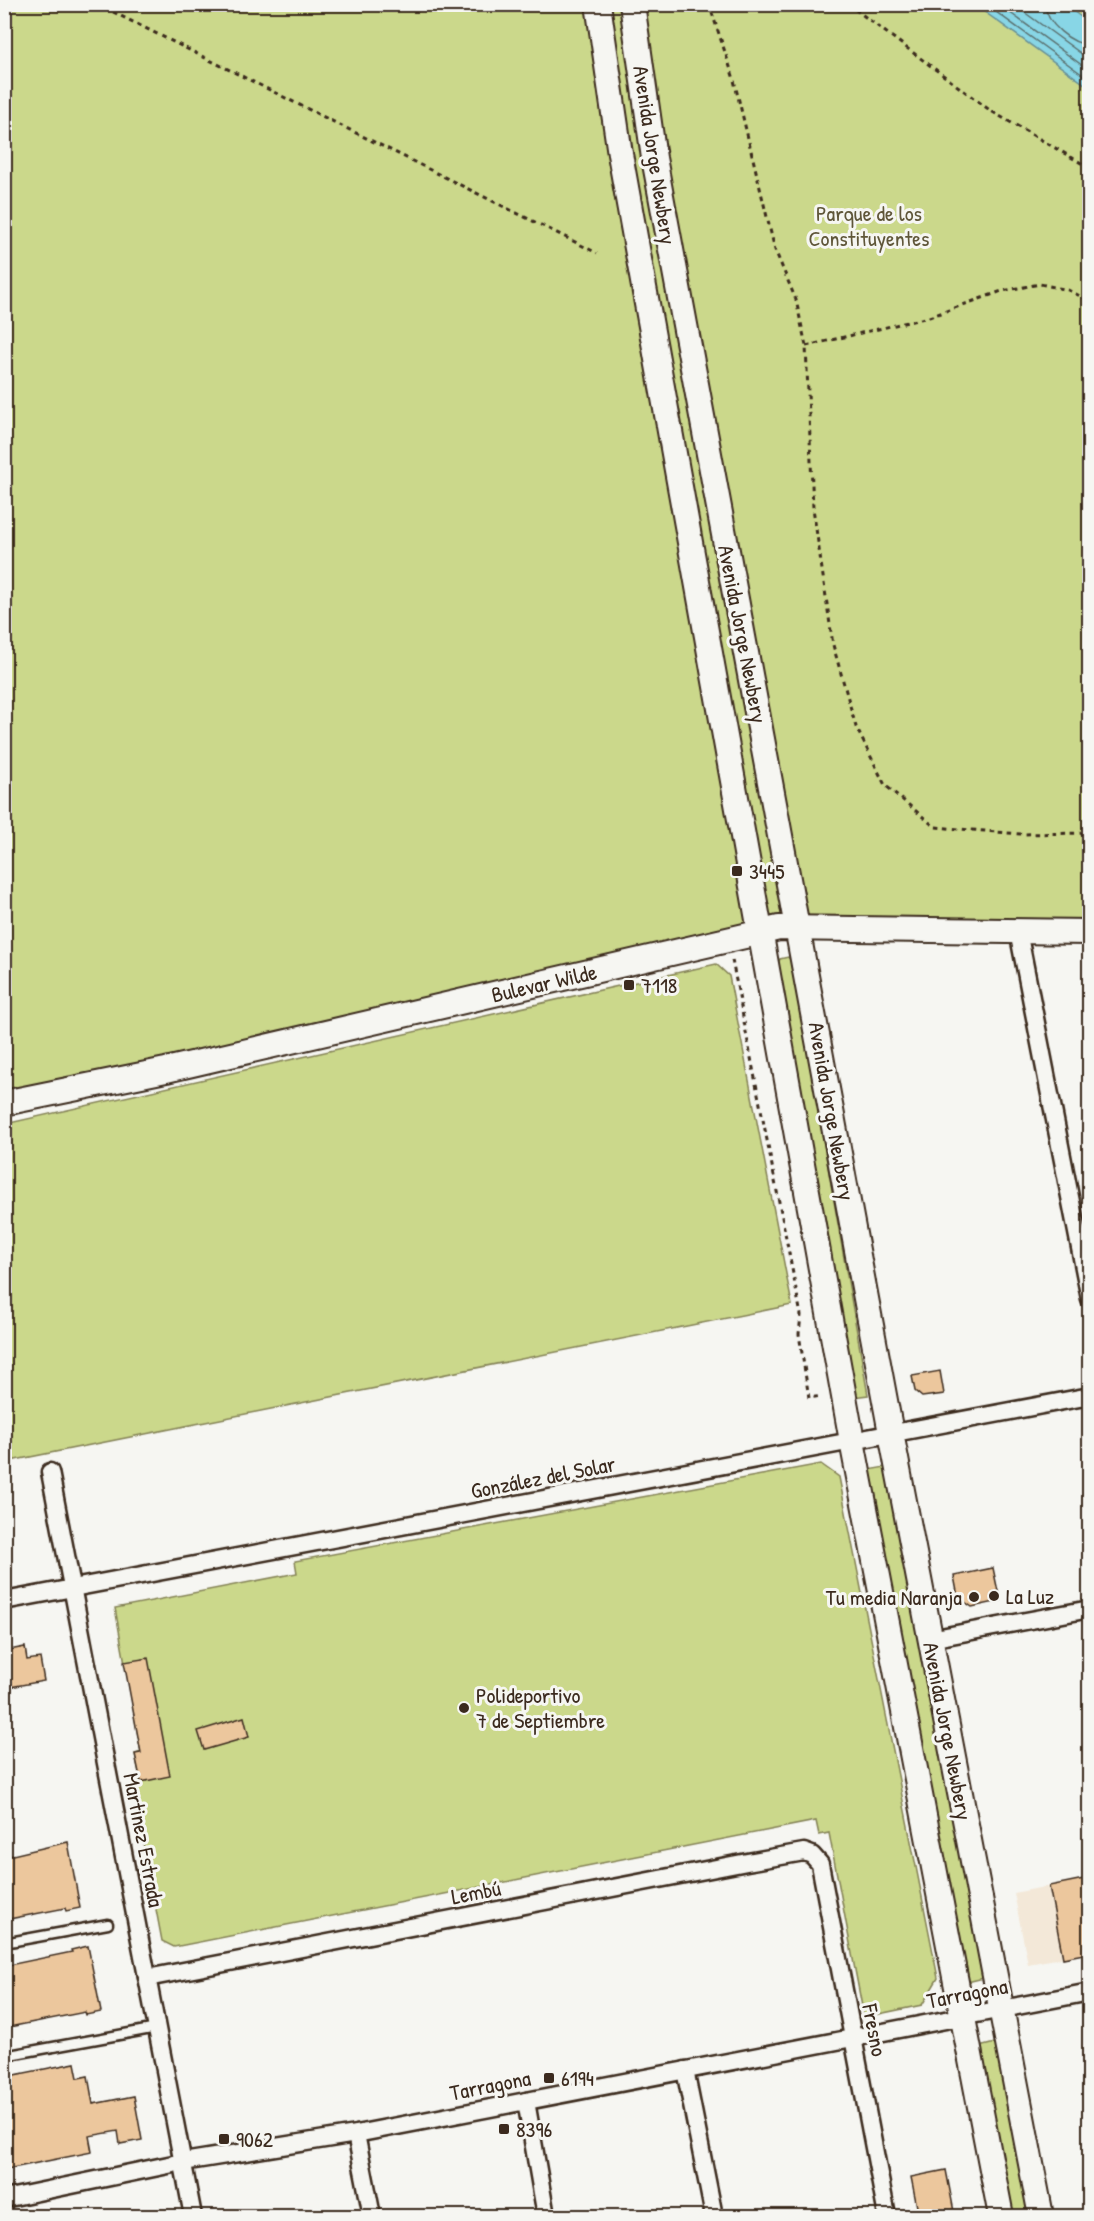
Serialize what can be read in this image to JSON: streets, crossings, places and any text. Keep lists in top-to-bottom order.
{
  "streets": {
    "main road": ["Avenida Jorge Newbery", "Bulevar Wilde"],
    "street": [
      "González del Solar",
      "Martinez Estrada",
      "Lembú",
      "Tarragona",
      "Fresno"
    ]
  },
  "crossings": [
    ["Avenida Jorge Newbery", "Bulevar Wilde"],
    ["Avenida Jorge Newbery", "González del Solar"],
    ["Avenida Jorge Newbery", "Tarragona"],
    ["González del Solar", "Martinez Estrada"],
    ["Martinez Estrada", "Lembú"],
    ["Martinez Estrada", "Tarragona"],
    ["Lembú", "Fresno"],
    ["Tarragona", "Fresno"]
  ],
  "parks": ["Parque de los Constituyentes"],
  "places": {
    "transit": [
      "3445",
      "7118",
      "6194",
      "8396",
      "9062"
    ],
    "other": ["La Luz", "Tu media Naranja", "Polideportivo 7 de Septiembre"]
  }
}
